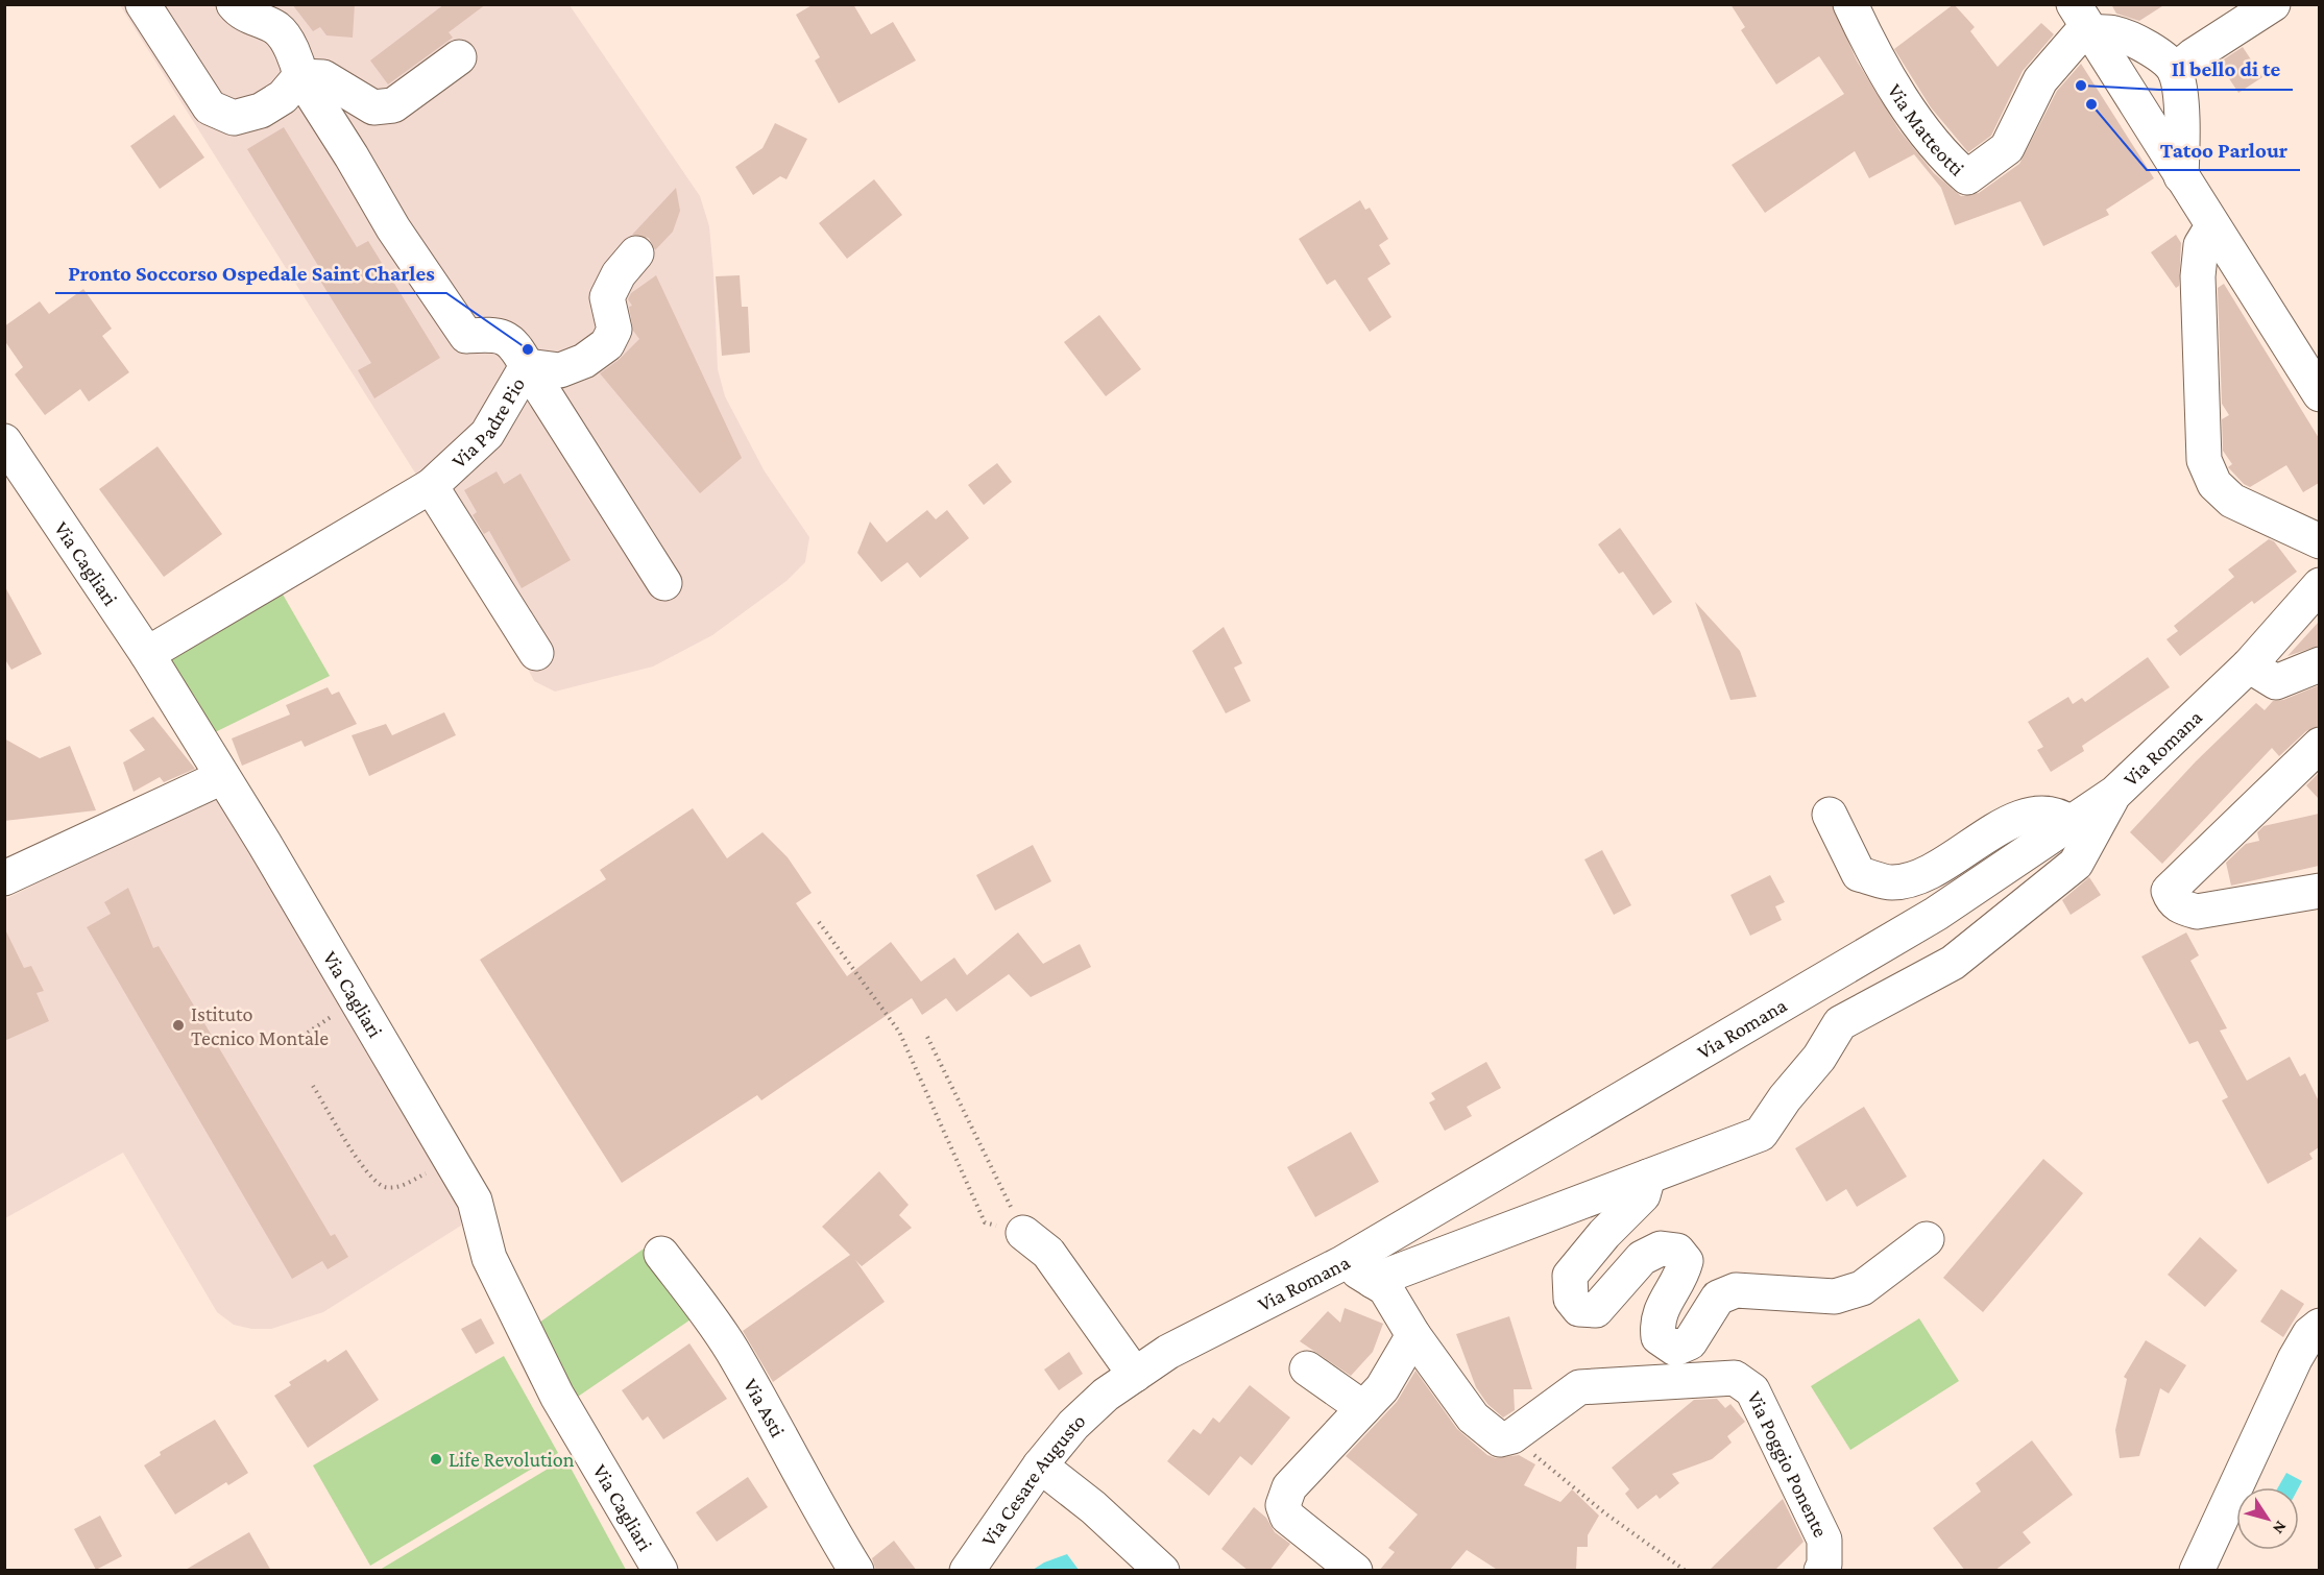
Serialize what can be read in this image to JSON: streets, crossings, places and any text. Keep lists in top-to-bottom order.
{
  "streets": {
    "street": [
      "Via Matteotti",
      "Via Padre Pio",
      "Via Cagliari",
      "Via Romana",
      "Via Asti",
      "Via Poggio Ponente",
      "Via Cesare Augusto"
    ]
  },
  "crossings": [
    ["Via Padre Pio", "Via Cagliari"],
    ["Via Romana", "Via Cesare Augusto"]
  ],
  "places": [
    "Il bello di te",
    "Tatoo Parlour",
    "Pronto Soccorso Ospedale Saint Charles",
    "Istituto Tecnico Montale",
    "Life Revolution"
  ],
  "north": "bottom right"
}
